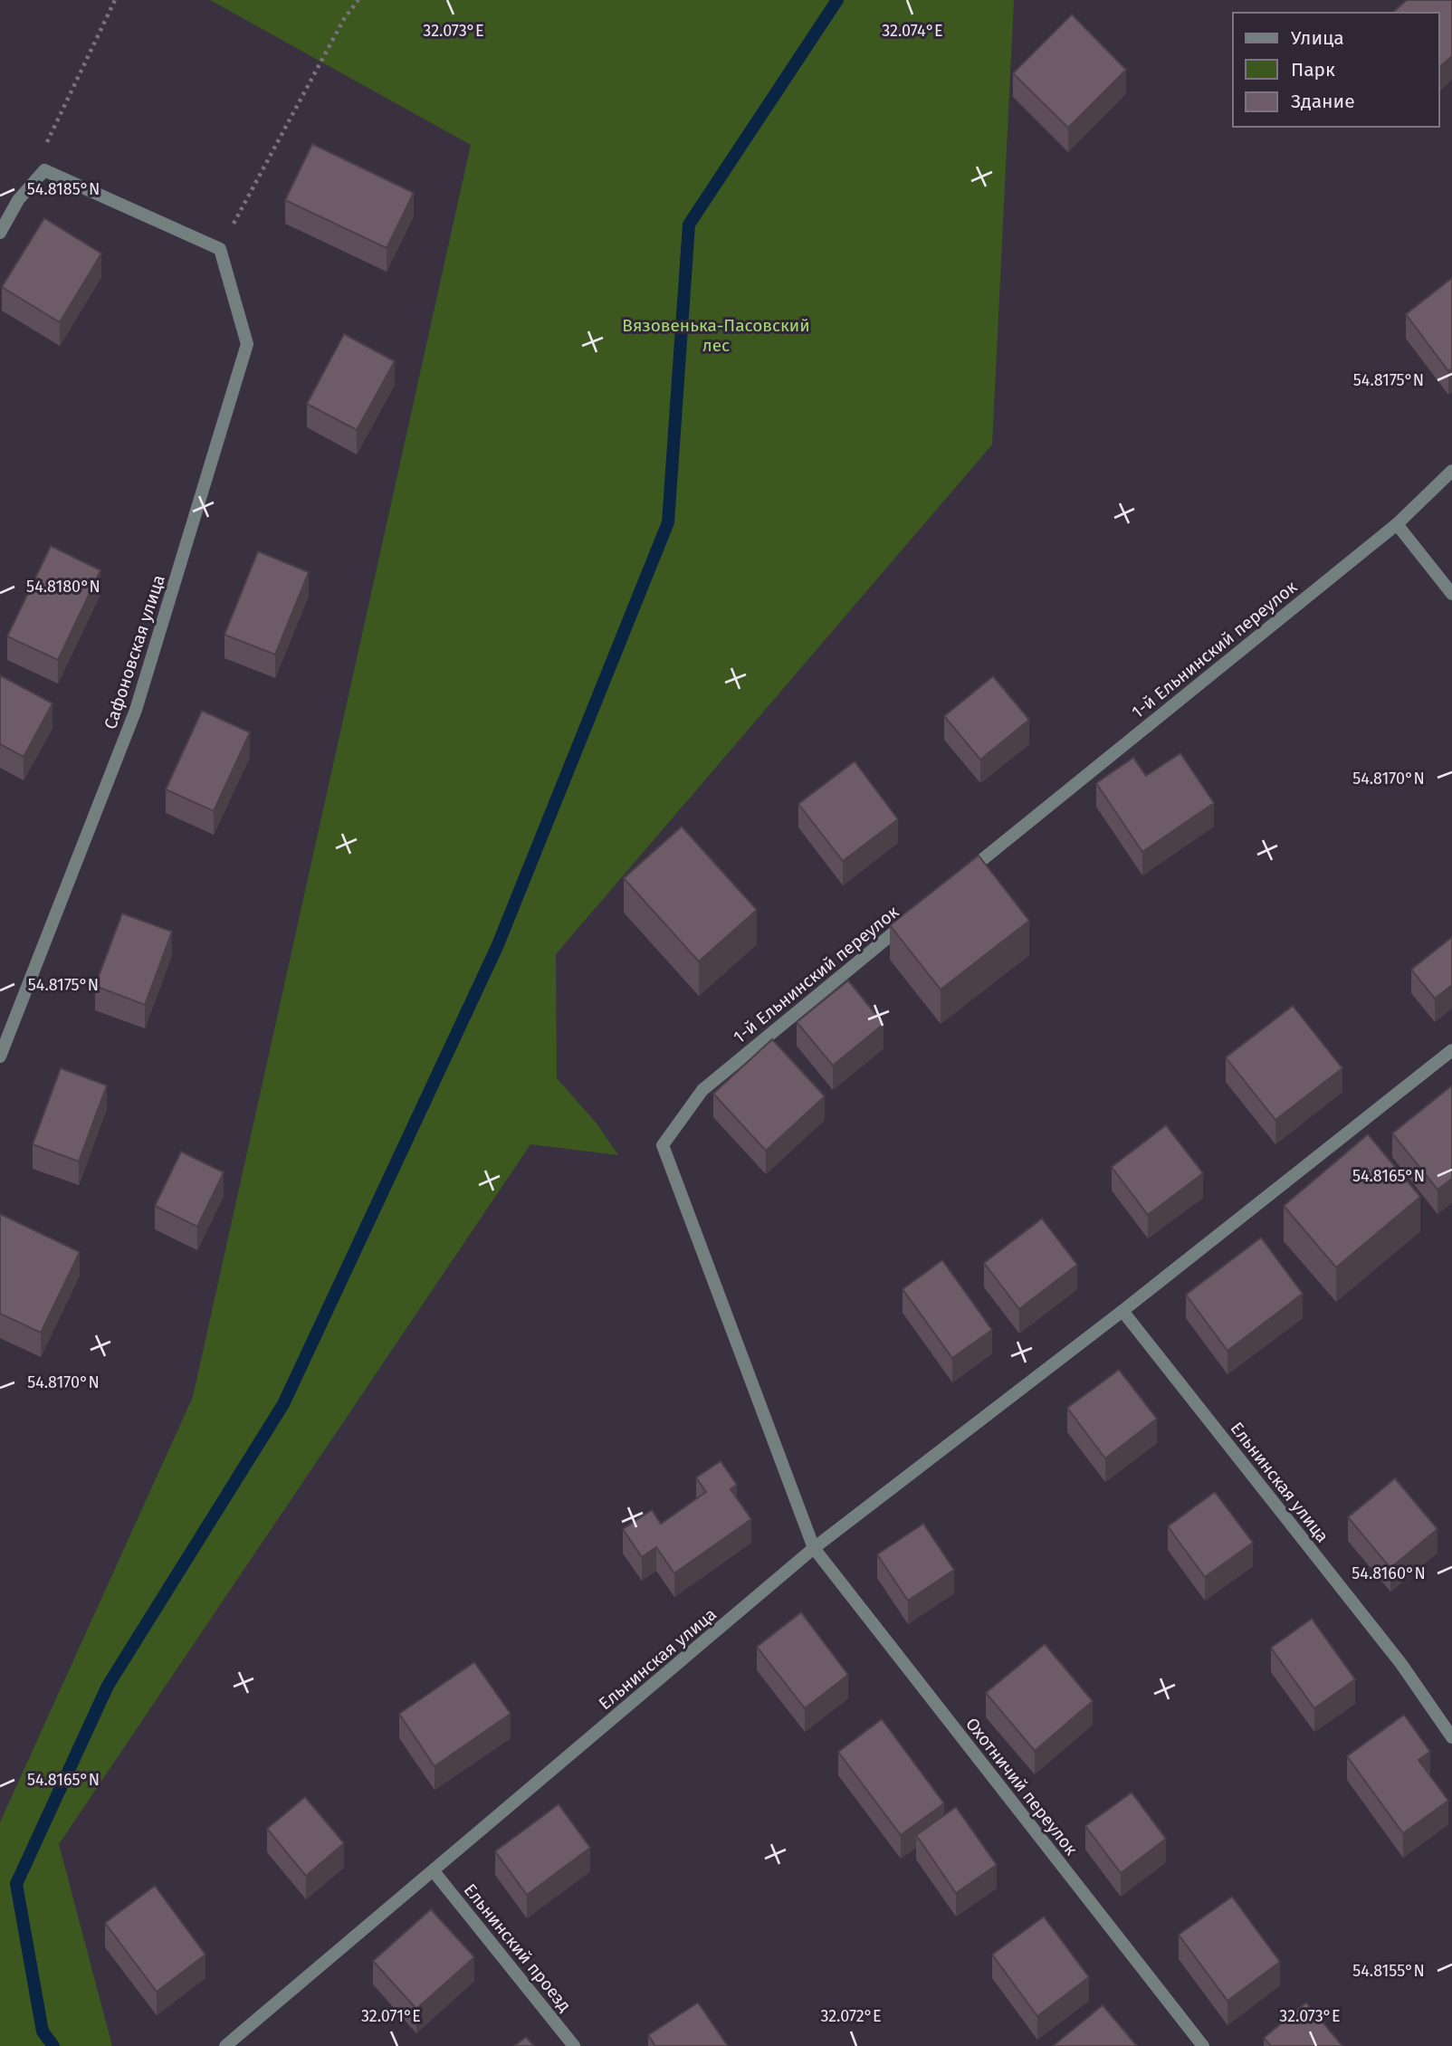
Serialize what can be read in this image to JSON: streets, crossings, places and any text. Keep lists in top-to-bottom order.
{
  "streets": {
    "street": [
      "1-й Ельнинский переулок",
      "Сафоновская улица",
      "Ельнинская улица",
      "Охотничий переулок",
      "Ельнинский проезд"
    ]
  },
  "crossings": [
    ["1-й Ельнинский переулок", "Ельнинская улица"],
    ["1-й Ельнинский переулок", "Охотничий переулок"],
    ["Ельнинская улица", "Охотничий переулок"],
    ["Ельнинская улица", "Ельнинский проезд"]
  ],
  "parks": ["Вязовенька-Пасовский лес"],
  "legend": ["Улица", "Парк", "Здание"],
  "coordinates": [
    "32.073°E",
    "32.074°E",
    "54.8185°N",
    "54.8175°N",
    "54.8180°N",
    "54.8170°N",
    "54.8165°N",
    "54.8160°N",
    "54.8155°N",
    "32.071°E",
    "32.072°E"
  ]
}
